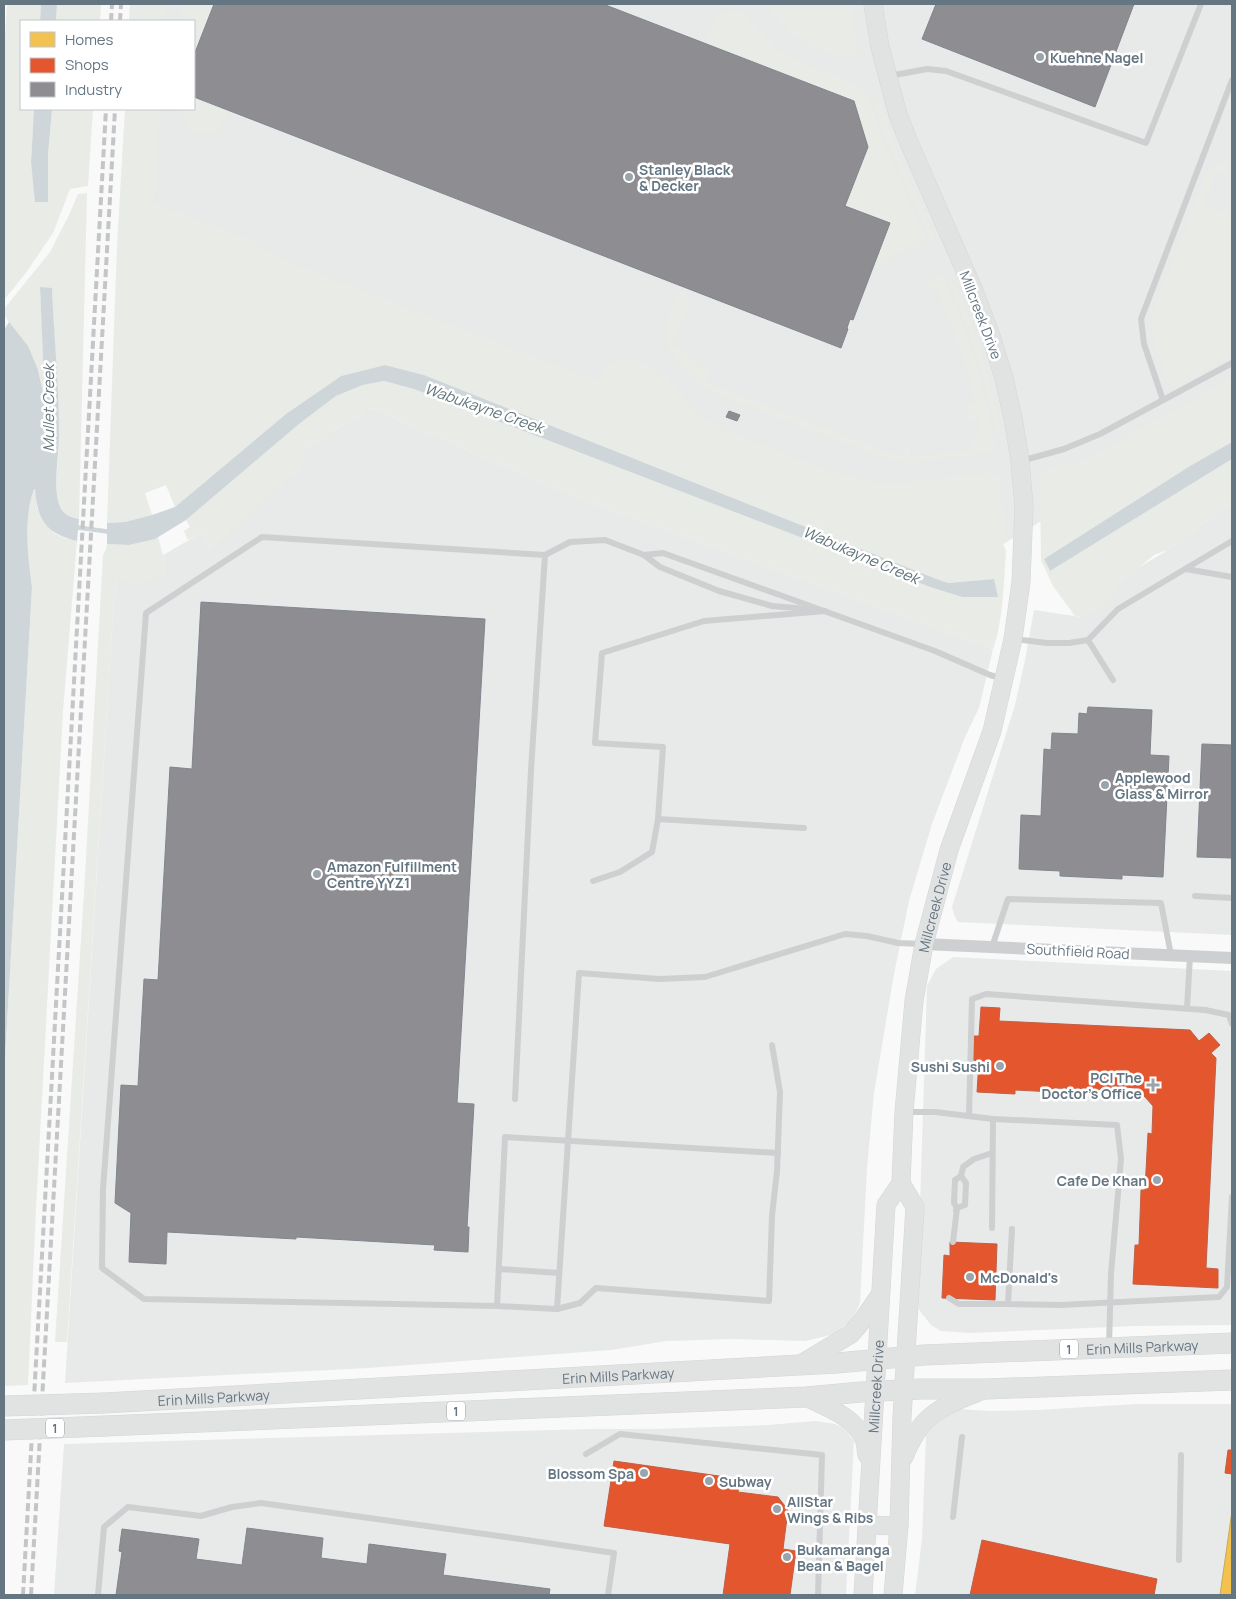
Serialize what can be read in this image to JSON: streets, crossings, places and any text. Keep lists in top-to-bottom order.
{
  "streets": {
    "main road": ["Erin Mills Parkway", "1"],
    "street": ["Millcreek Drive", "Southfield Road"]
  },
  "crossings": [
    ["Millcreek Drive", "Southfield Road"],
    ["Millcreek Drive", "Erin Mills Parkway"]
  ],
  "water": ["Mullet Creek", "Wabukayne Creek"],
  "places": {
    "other": [
      "Kuehne Nagel",
      "Stanley Black & Decker",
      "Applewood Glass & Mirror",
      "Amazon Fulfillment Centre YYZ1",
      "Sushi Sushi",
      "Cafe De Khan",
      "McDonald's",
      "Blossom Spa",
      "Subway",
      "AllStar Wings & Ribs",
      "Bukamaranga Bean & Bagel"
    ],
    "health": ["PCI The Doctor's Office"]
  },
  "legend": ["Homes", "Shops", "Industry"]
}
